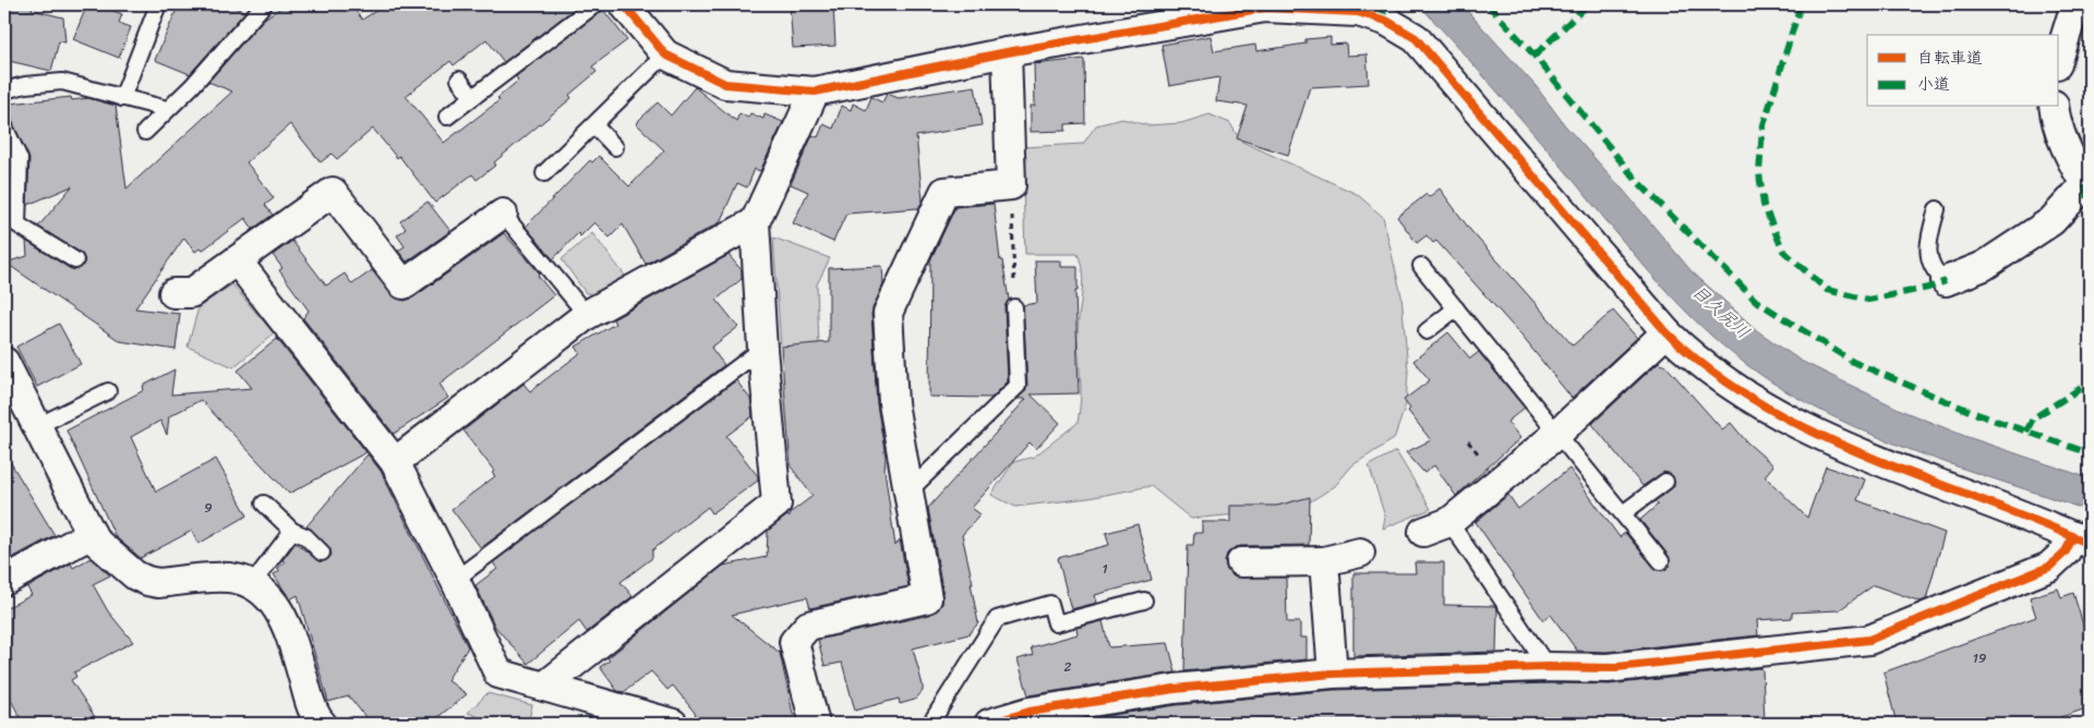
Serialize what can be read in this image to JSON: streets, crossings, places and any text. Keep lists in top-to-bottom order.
{
  "water": ["目久尻川"],
  "house_numbers": [
    "9",
    "1",
    "19",
    "2"
  ],
  "legend": ["自転車道", "小道"]
}
